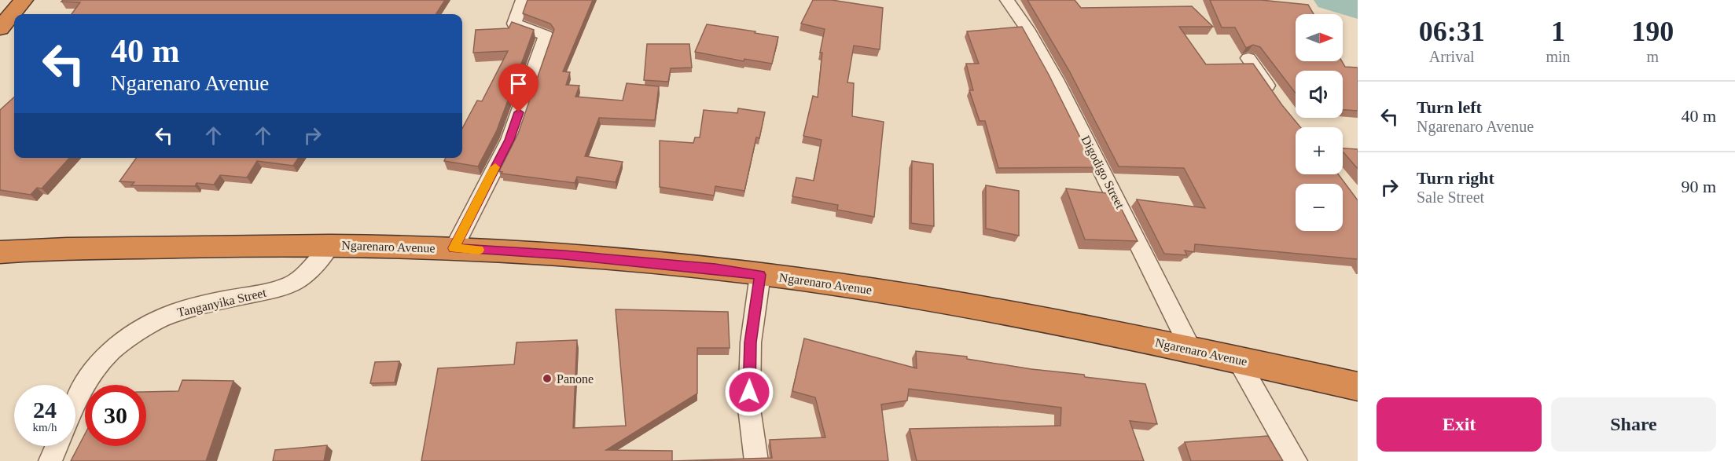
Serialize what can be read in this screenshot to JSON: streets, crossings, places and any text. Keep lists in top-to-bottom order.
{
  "streets": {
    "highway": ["Ngarenaro Avenue"],
    "street": ["Digodigo Street", "Tanganyika Street"]
  },
  "crossings": [
    ["Digodigo Street", "Ngarenaro Avenue"],
    ["Ngarenaro Avenue", "Tanganyika Street"]
  ],
  "places": ["Panone"],
  "north": "right",
  "page": {
    "eta": [
      "06:31",
      "Arrival",
      "1",
      "min",
      "190",
      "m"
    ],
    "map_buttons": ["+", "−"],
    "turn": ["40 m", "Ngarenaro Avenue"],
    "list": [
      {
        "name": "Turn left",
        "note": "Ngarenaro Avenue",
        "value": "40 m"
      },
      {
        "name": "Turn right",
        "note": "Sale Street",
        "value": "90 m"
      }
    ],
    "speed": "24 km/h",
    "limit": "30",
    "buttons": ["Exit", "Share"]
  }
}
